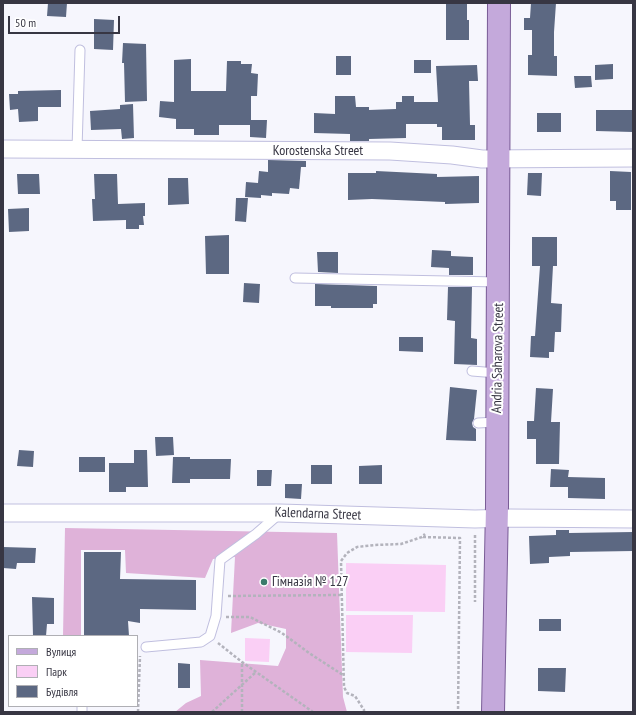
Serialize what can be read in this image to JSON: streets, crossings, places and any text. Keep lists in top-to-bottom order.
{
  "streets": {
    "main road": ["Andria Saharova Street"],
    "street": ["Korostenska Street", "Kalendarna Street"]
  },
  "crossings": [
    ["Korostenska Street", "Andria Saharova Street"],
    ["Andria Saharova Street", "Kalendarna Street"]
  ],
  "places": ["Гімназія № 127"],
  "legend": ["Вулиця", "Парк", "Будівля"],
  "scale_bar": "50 m"
}
